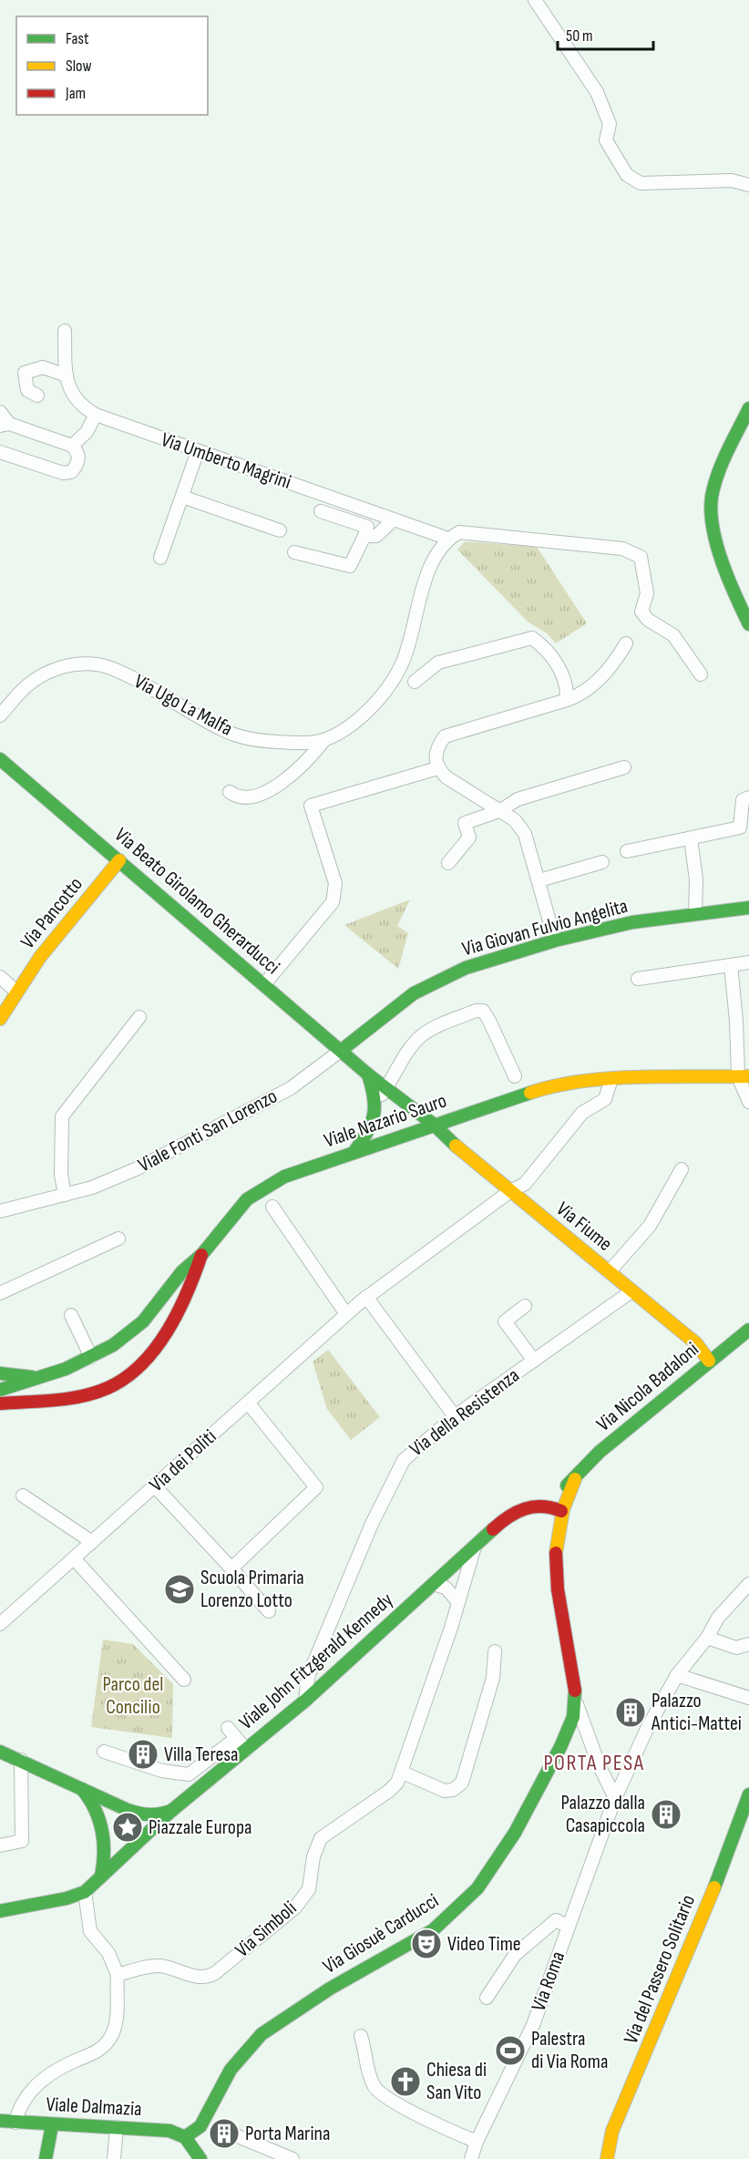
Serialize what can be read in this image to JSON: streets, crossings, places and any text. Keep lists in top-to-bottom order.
{
  "streets": {
    "street": [
      "Via Umberto Magrini",
      "Via Ugo La Malfa",
      "Via Beato Girolamo Gherarducci",
      "Via Pancotto",
      "Via Giovan Fulvio Angelita",
      "Viale Nazario Sauro",
      "Viale Fonti San Lorenzo",
      "Via Fiume",
      "Via Nicola Badaloni",
      "Via della Resistenza",
      "Via dei Politi",
      "Viale John Fitzgerald Kennedy",
      "Via Simboli",
      "Via Giosuè Carducci",
      "Via del Passero Solitario",
      "Via Roma",
      "Viale Dalmazia"
    ]
  },
  "crossings": [
    ["Via Umberto Magrini", "Via Ugo La Malfa"],
    ["Via Beato Girolamo Gherarducci", "Via Pancotto"],
    ["Via Beato Girolamo Gherarducci", "Via Giovan Fulvio Angelita"],
    ["Via Beato Girolamo Gherarducci", "Viale Fonti San Lorenzo"],
    ["Via Beato Girolamo Gherarducci", "Via Fiume"],
    ["Via Giovan Fulvio Angelita", "Viale Fonti San Lorenzo"],
    ["Viale Nazario Sauro", "Via Fiume"],
    ["Via Fiume", "Via Nicola Badaloni"],
    ["Via Fiume", "Via della Resistenza"],
    ["Via Fiume", "Via dei Politi"],
    ["Via Nicola Badaloni", "Viale John Fitzgerald Kennedy"],
    ["Via Nicola Badaloni", "Via Giosuè Carducci"],
    ["Via della Resistenza", "Viale John Fitzgerald Kennedy"],
    ["Viale John Fitzgerald Kennedy", "Via Simboli"],
    ["Via Giosuè Carducci", "Viale Dalmazia"]
  ],
  "districts": ["PORTA PESA"],
  "parks": ["Parco del Concilio"],
  "places": {
    "school or university": ["Scuola Primaria Lorenzo Lotto"],
    "building": [
      "Palazzo Antici-Mattei",
      "Villa Teresa",
      "Palazzo dalla Casapiccola",
      "Porta Marina"
    ],
    "place": ["Piazzale Europa"],
    "theatre": ["Video Time"],
    "sports": ["Palestra di Via Roma"],
    "church": ["Chiesa di San Vito"]
  },
  "legend": ["Fast", "Slow", "Jam"],
  "scale_bar": "50 m"
}
